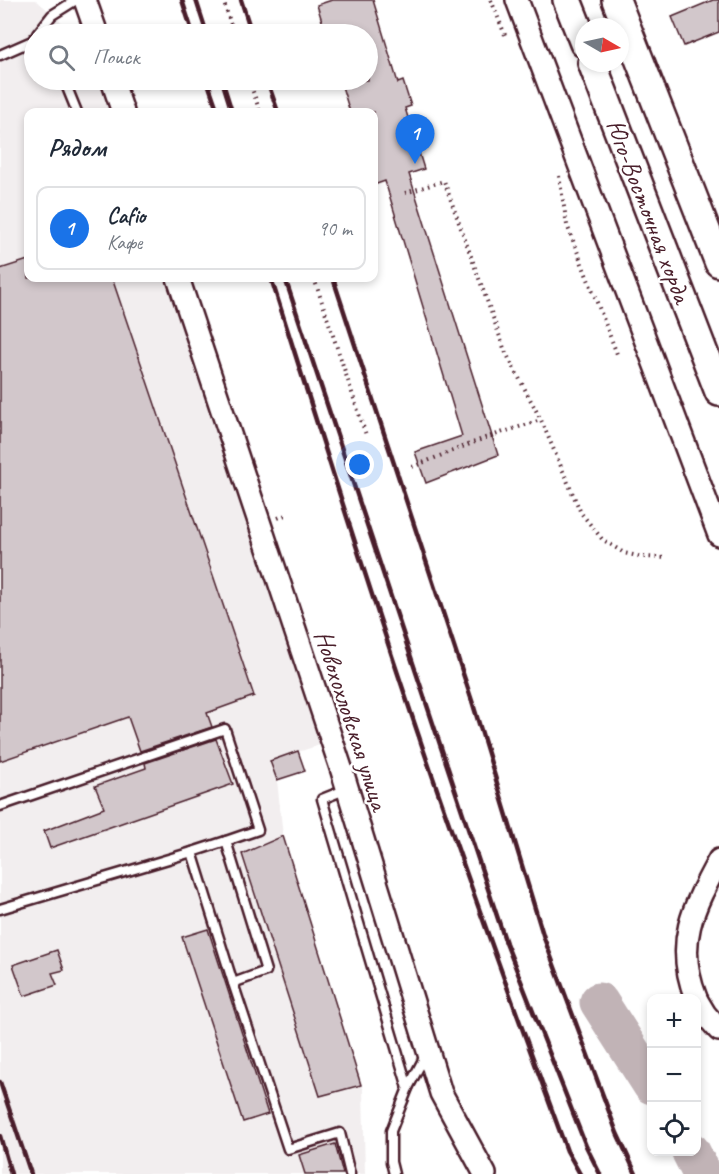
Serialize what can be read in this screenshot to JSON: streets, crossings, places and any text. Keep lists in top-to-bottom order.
{
  "streets": {
    "main road": ["Юго-Восточная хорда"],
    "street": ["Новохохловская улица"]
  },
  "north": "right",
  "page": {
    "search": "Поиск",
    "heading": "Рядом",
    "pins": "1",
    "list": [
      {
        "mark": "1",
        "name": "Cafio",
        "note": "Кафе",
        "value": "90 m"
      }
    ],
    "map_buttons": ["+", "−"]
  }
}
